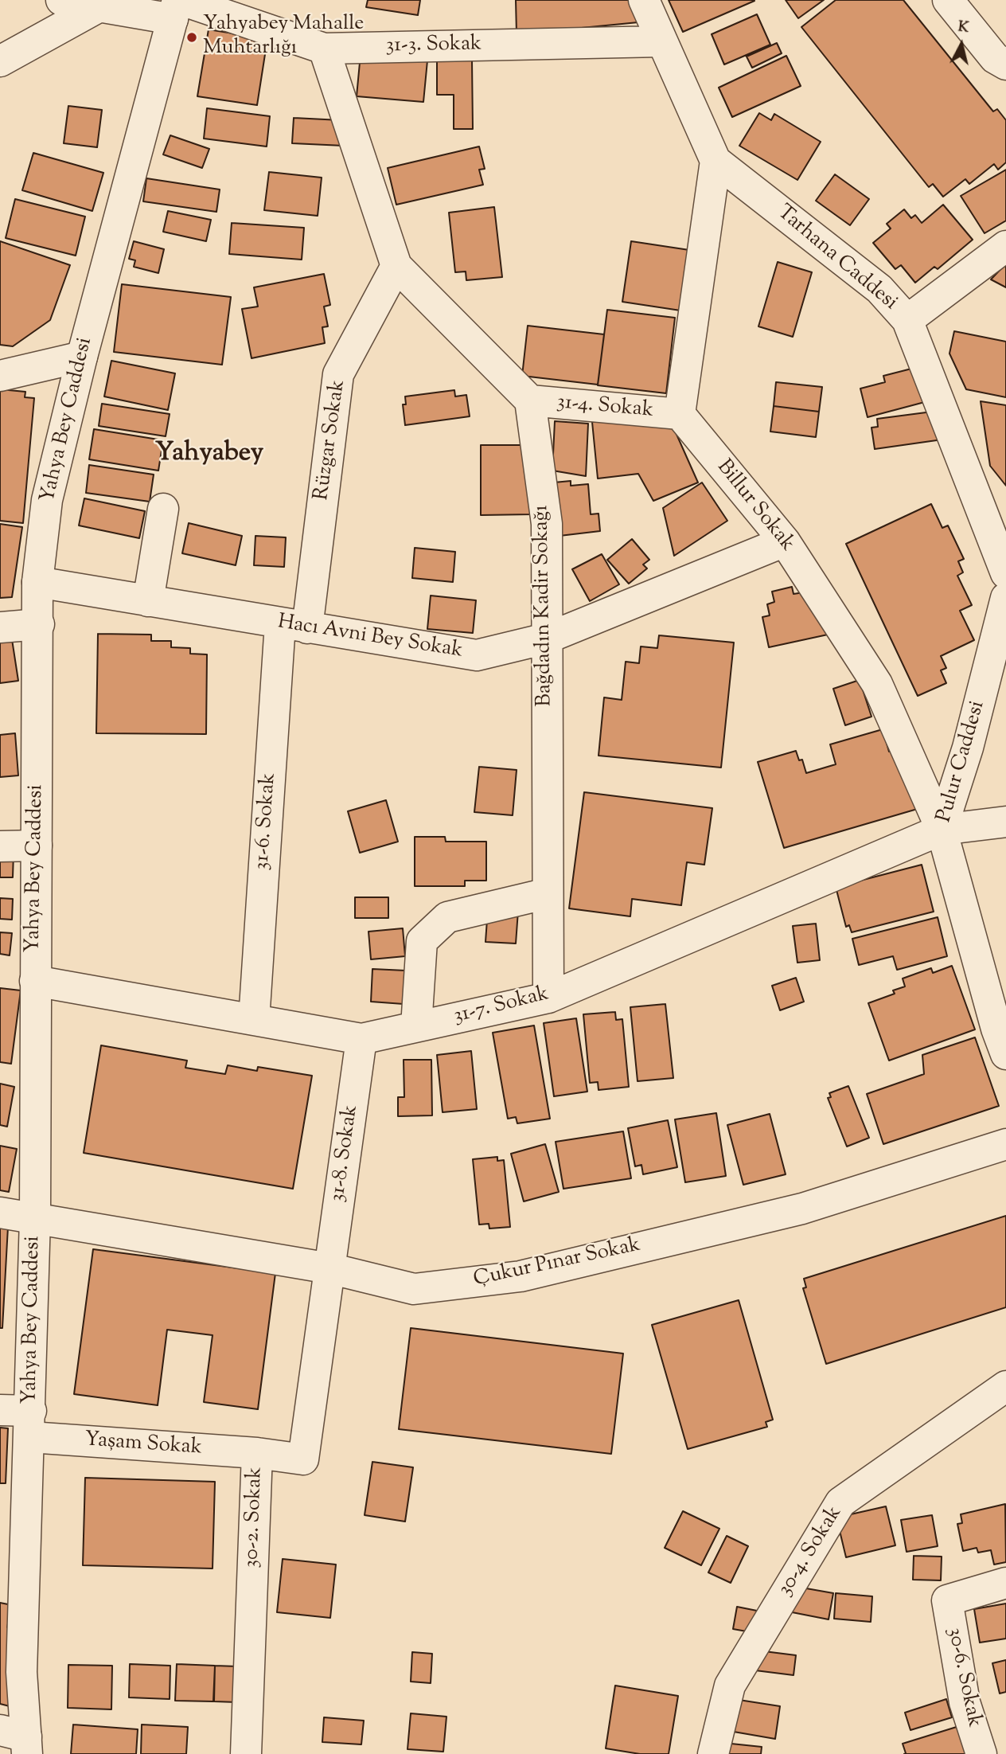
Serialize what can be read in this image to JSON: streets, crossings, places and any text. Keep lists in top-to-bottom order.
{
  "streets": {
    "street": [
      "31-3. Sokak",
      "Tarhana Caddesi",
      "31-4. Sokak",
      "Yahya Bey Caddesi",
      "Rüzgar Sokak",
      "Billur Sokak",
      "Bağdadın Kadir Sokağı",
      "Hacı Avni Bey Sokak",
      "Pulur Caddesi",
      "31-6. Sokak",
      "31-7. Sokak",
      "31-8. Sokak",
      "Çukur Pınar Sokak",
      "Yaşam Sokak",
      "30-2. Sokak",
      "30-4. Sokak",
      "30-6. Sokak"
    ]
  },
  "crossings": [
    ["31-3. Sokak", "Tarhana Caddesi"],
    ["31-3. Sokak", "Yahya Bey Caddesi"],
    ["31-4. Sokak", "Billur Sokak"],
    ["31-4. Sokak", "Bağdadın Kadir Sokağı"],
    ["Yahya Bey Caddesi", "Hacı Avni Bey Sokak"],
    ["Yahya Bey Caddesi", "31-7. Sokak"],
    ["Yahya Bey Caddesi", "Çukur Pınar Sokak"],
    ["Yahya Bey Caddesi", "Yaşam Sokak"],
    ["Rüzgar Sokak", "Hacı Avni Bey Sokak"],
    ["Rüzgar Sokak", "31-6. Sokak"],
    ["Billur Sokak", "Hacı Avni Bey Sokak"],
    ["Billur Sokak", "Pulur Caddesi"],
    ["Billur Sokak", "31-7. Sokak"],
    ["Bağdadın Kadir Sokağı", "Hacı Avni Bey Sokak"],
    ["Bağdadın Kadir Sokağı", "31-7. Sokak"],
    ["Hacı Avni Bey Sokak", "31-6. Sokak"],
    ["Pulur Caddesi", "31-7. Sokak"],
    ["31-6. Sokak", "31-7. Sokak"],
    ["31-7. Sokak", "31-8. Sokak"],
    ["31-8. Sokak", "Çukur Pınar Sokak"],
    ["31-8. Sokak", "30-2. Sokak"],
    ["Çukur Pınar Sokak", "30-2. Sokak"],
    ["Yaşam Sokak", "30-2. Sokak"]
  ],
  "districts": ["Yahyabey"],
  "places": ["Yahyabey Mahalle Muhtarlığı"],
  "north": "top"
}
